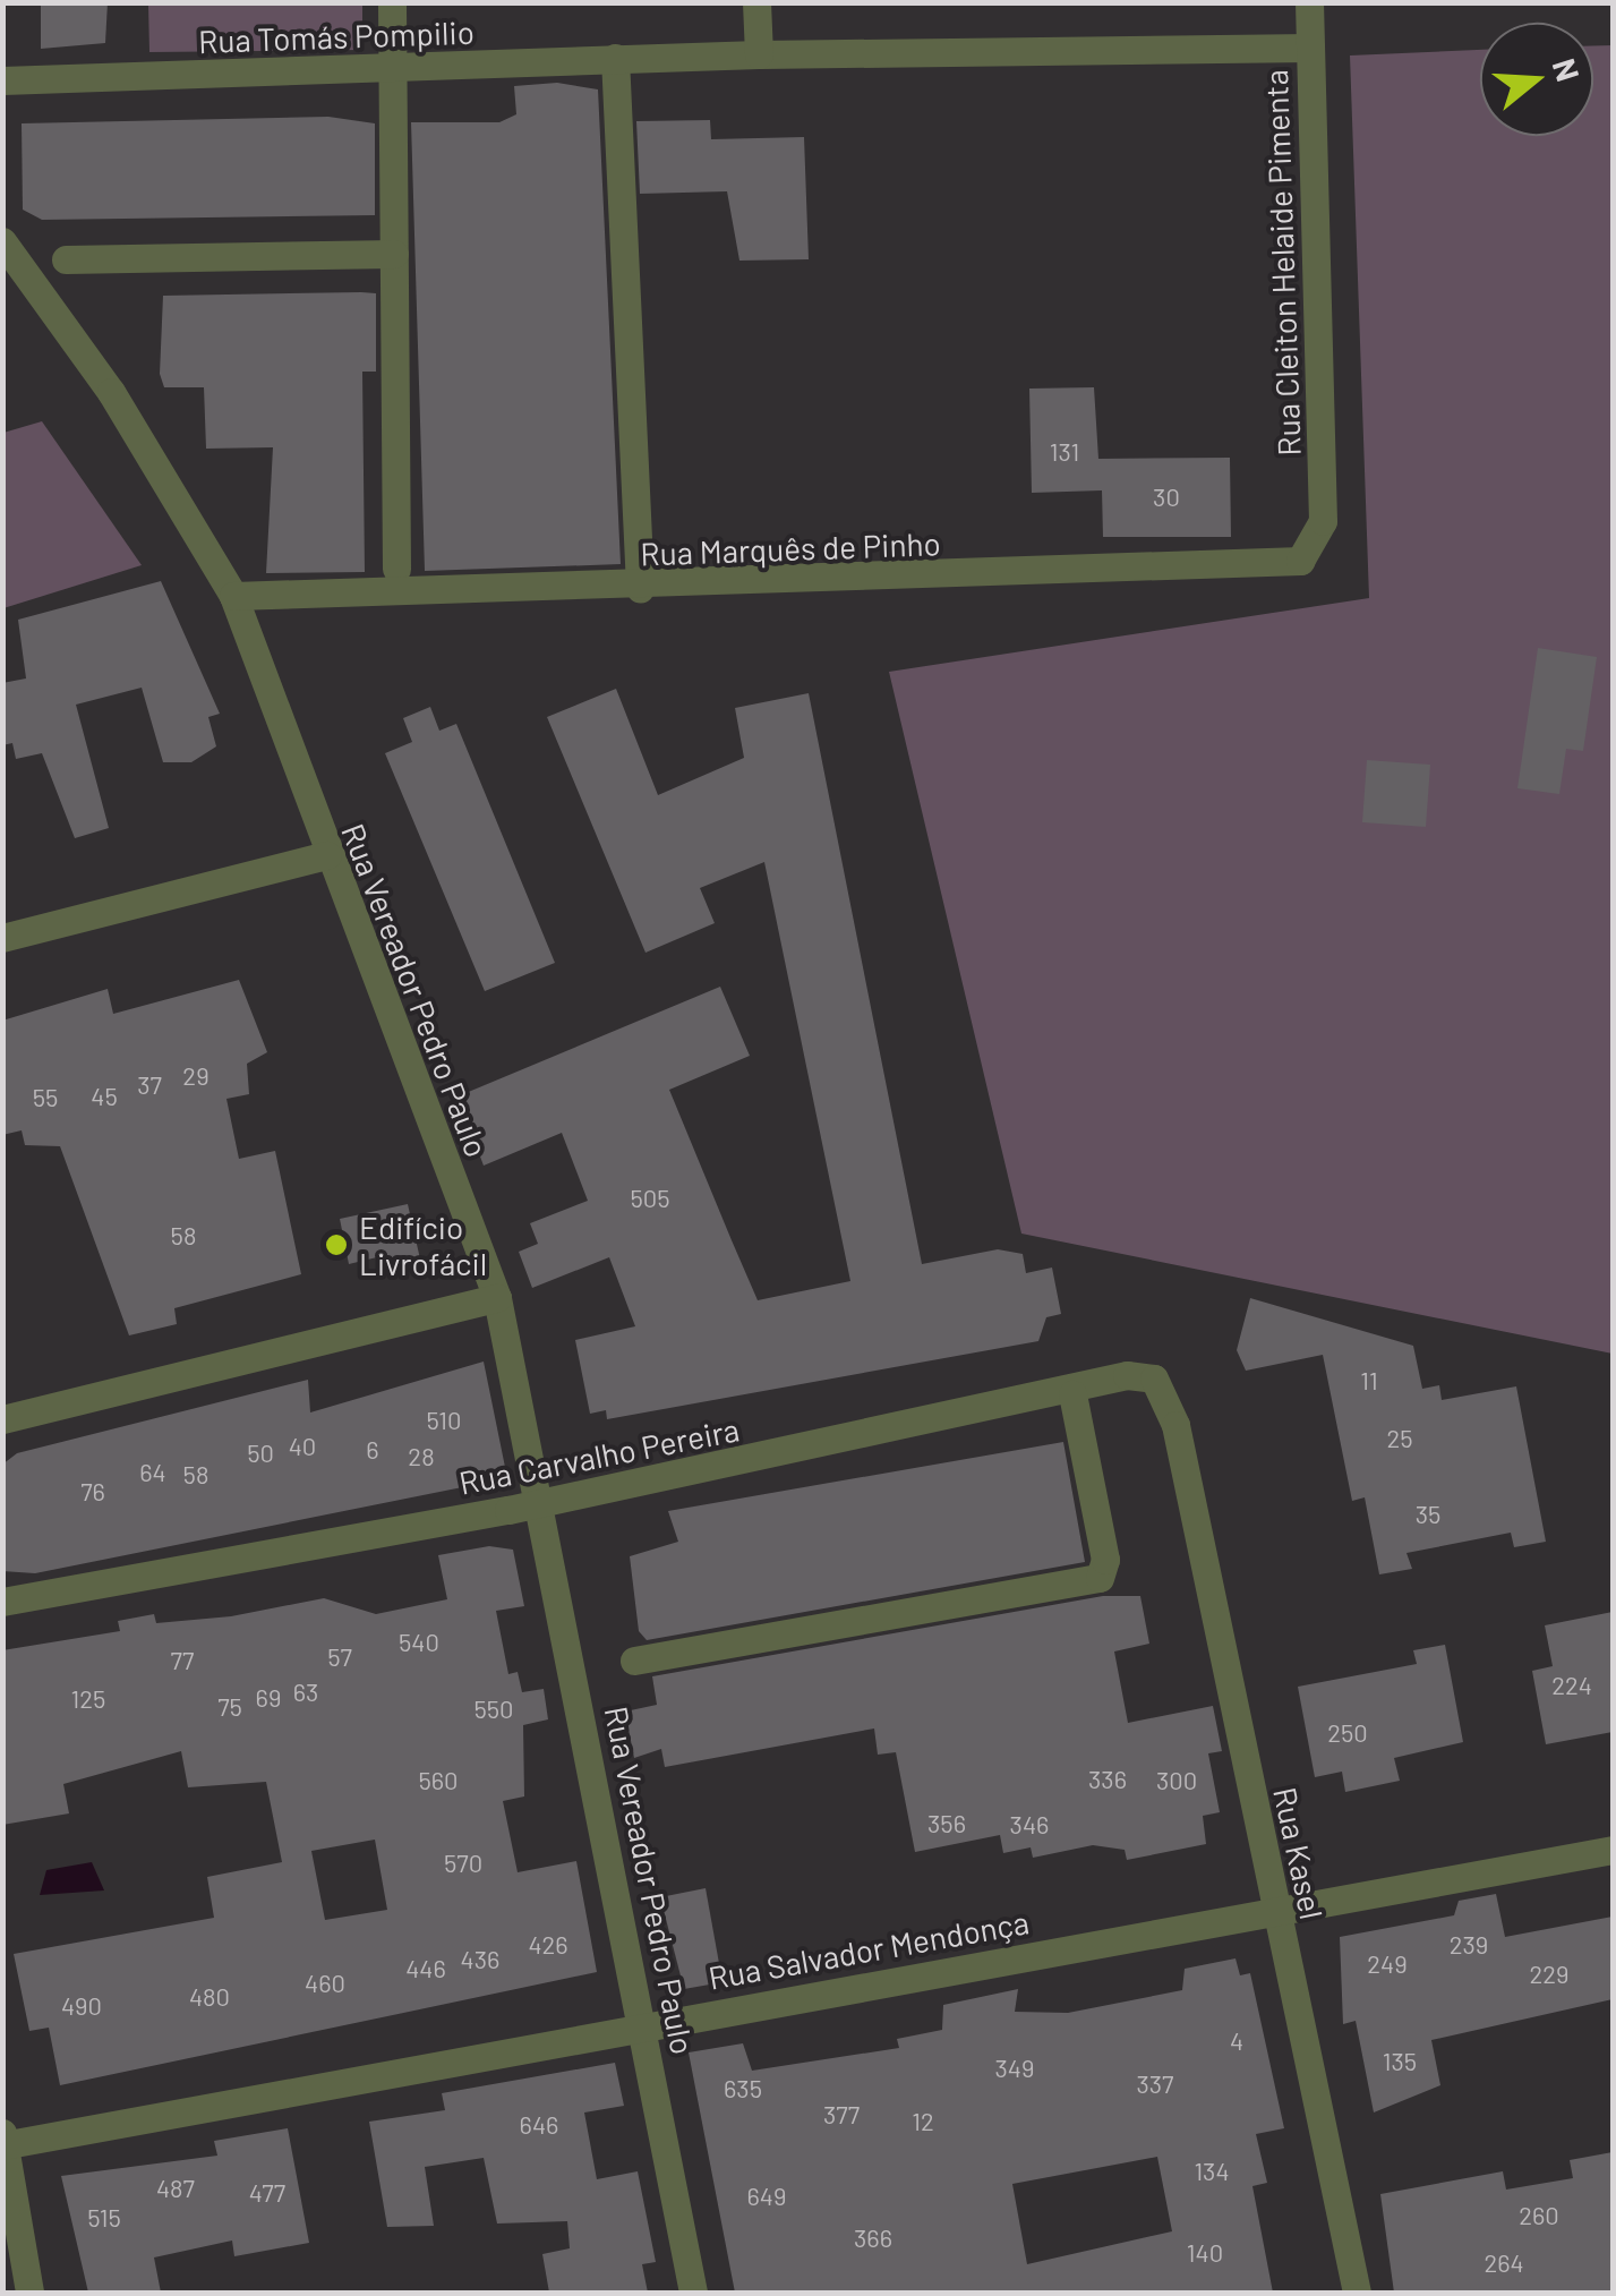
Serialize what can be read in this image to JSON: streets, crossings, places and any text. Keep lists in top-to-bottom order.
{
  "streets": {
    "street": [
      "Rua Tomás Pompilio",
      "Rua Cleiton Helaide Pimenta",
      "Rua Marquês de Pinho",
      "Rua Vereador Pedro Paulo",
      "Rua Carvalho Pereira",
      "Rua Kasel",
      "Rua Salvador Mendonça"
    ]
  },
  "crossings": [
    ["Rua Tomás Pompilio", "Rua Cleiton Helaide Pimenta"],
    ["Rua Cleiton Helaide Pimenta", "Rua Marquês de Pinho"],
    ["Rua Marquês de Pinho", "Rua Vereador Pedro Paulo"],
    ["Rua Vereador Pedro Paulo", "Rua Carvalho Pereira"],
    ["Rua Vereador Pedro Paulo", "Rua Salvador Mendonça"],
    ["Rua Carvalho Pereira", "Rua Kasel"],
    ["Rua Kasel", "Rua Salvador Mendonça"]
  ],
  "places": ["Edifício Livrofácil"],
  "house_numbers": [
    "131",
    "30",
    "29",
    "37",
    "45",
    "55",
    "505",
    "58",
    "11",
    "510",
    "25",
    "40",
    "6",
    "50",
    "28",
    "64",
    "58",
    "76",
    "35",
    "540",
    "57",
    "77",
    "224",
    "63",
    "69",
    "125",
    "75",
    "550",
    "250",
    "336",
    "560",
    "300",
    "356",
    "346",
    "570",
    "426",
    "239",
    "436",
    "249",
    "446",
    "229",
    "460",
    "480",
    "490",
    "4",
    "135",
    "349",
    "337",
    "635",
    "377",
    "12",
    "646",
    "134",
    "487",
    "477",
    "649",
    "260",
    "515",
    "366",
    "140",
    "264"
  ],
  "north": "right"
}
